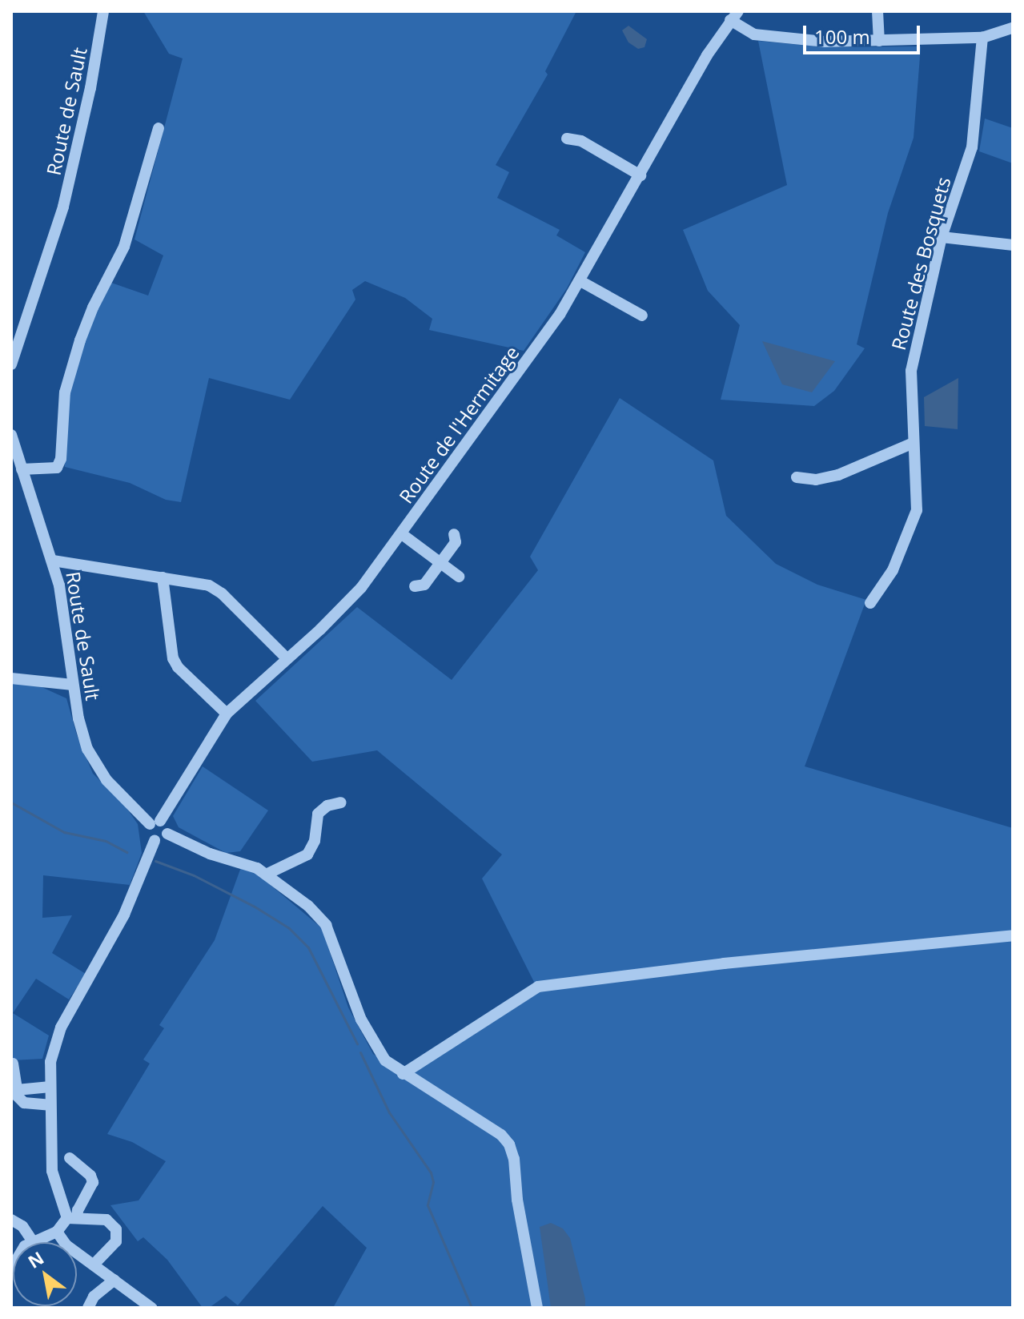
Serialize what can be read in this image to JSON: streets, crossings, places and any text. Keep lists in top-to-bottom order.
{
  "streets": {
    "street": ["Route de Sault", "Route des Bosquets", "Route de l'Hermitage"]
  },
  "crossings": [
    ["Route de Sault", "Route de l'Hermitage"]
  ],
  "scale_bar": "100 m",
  "north": "top left"
}
